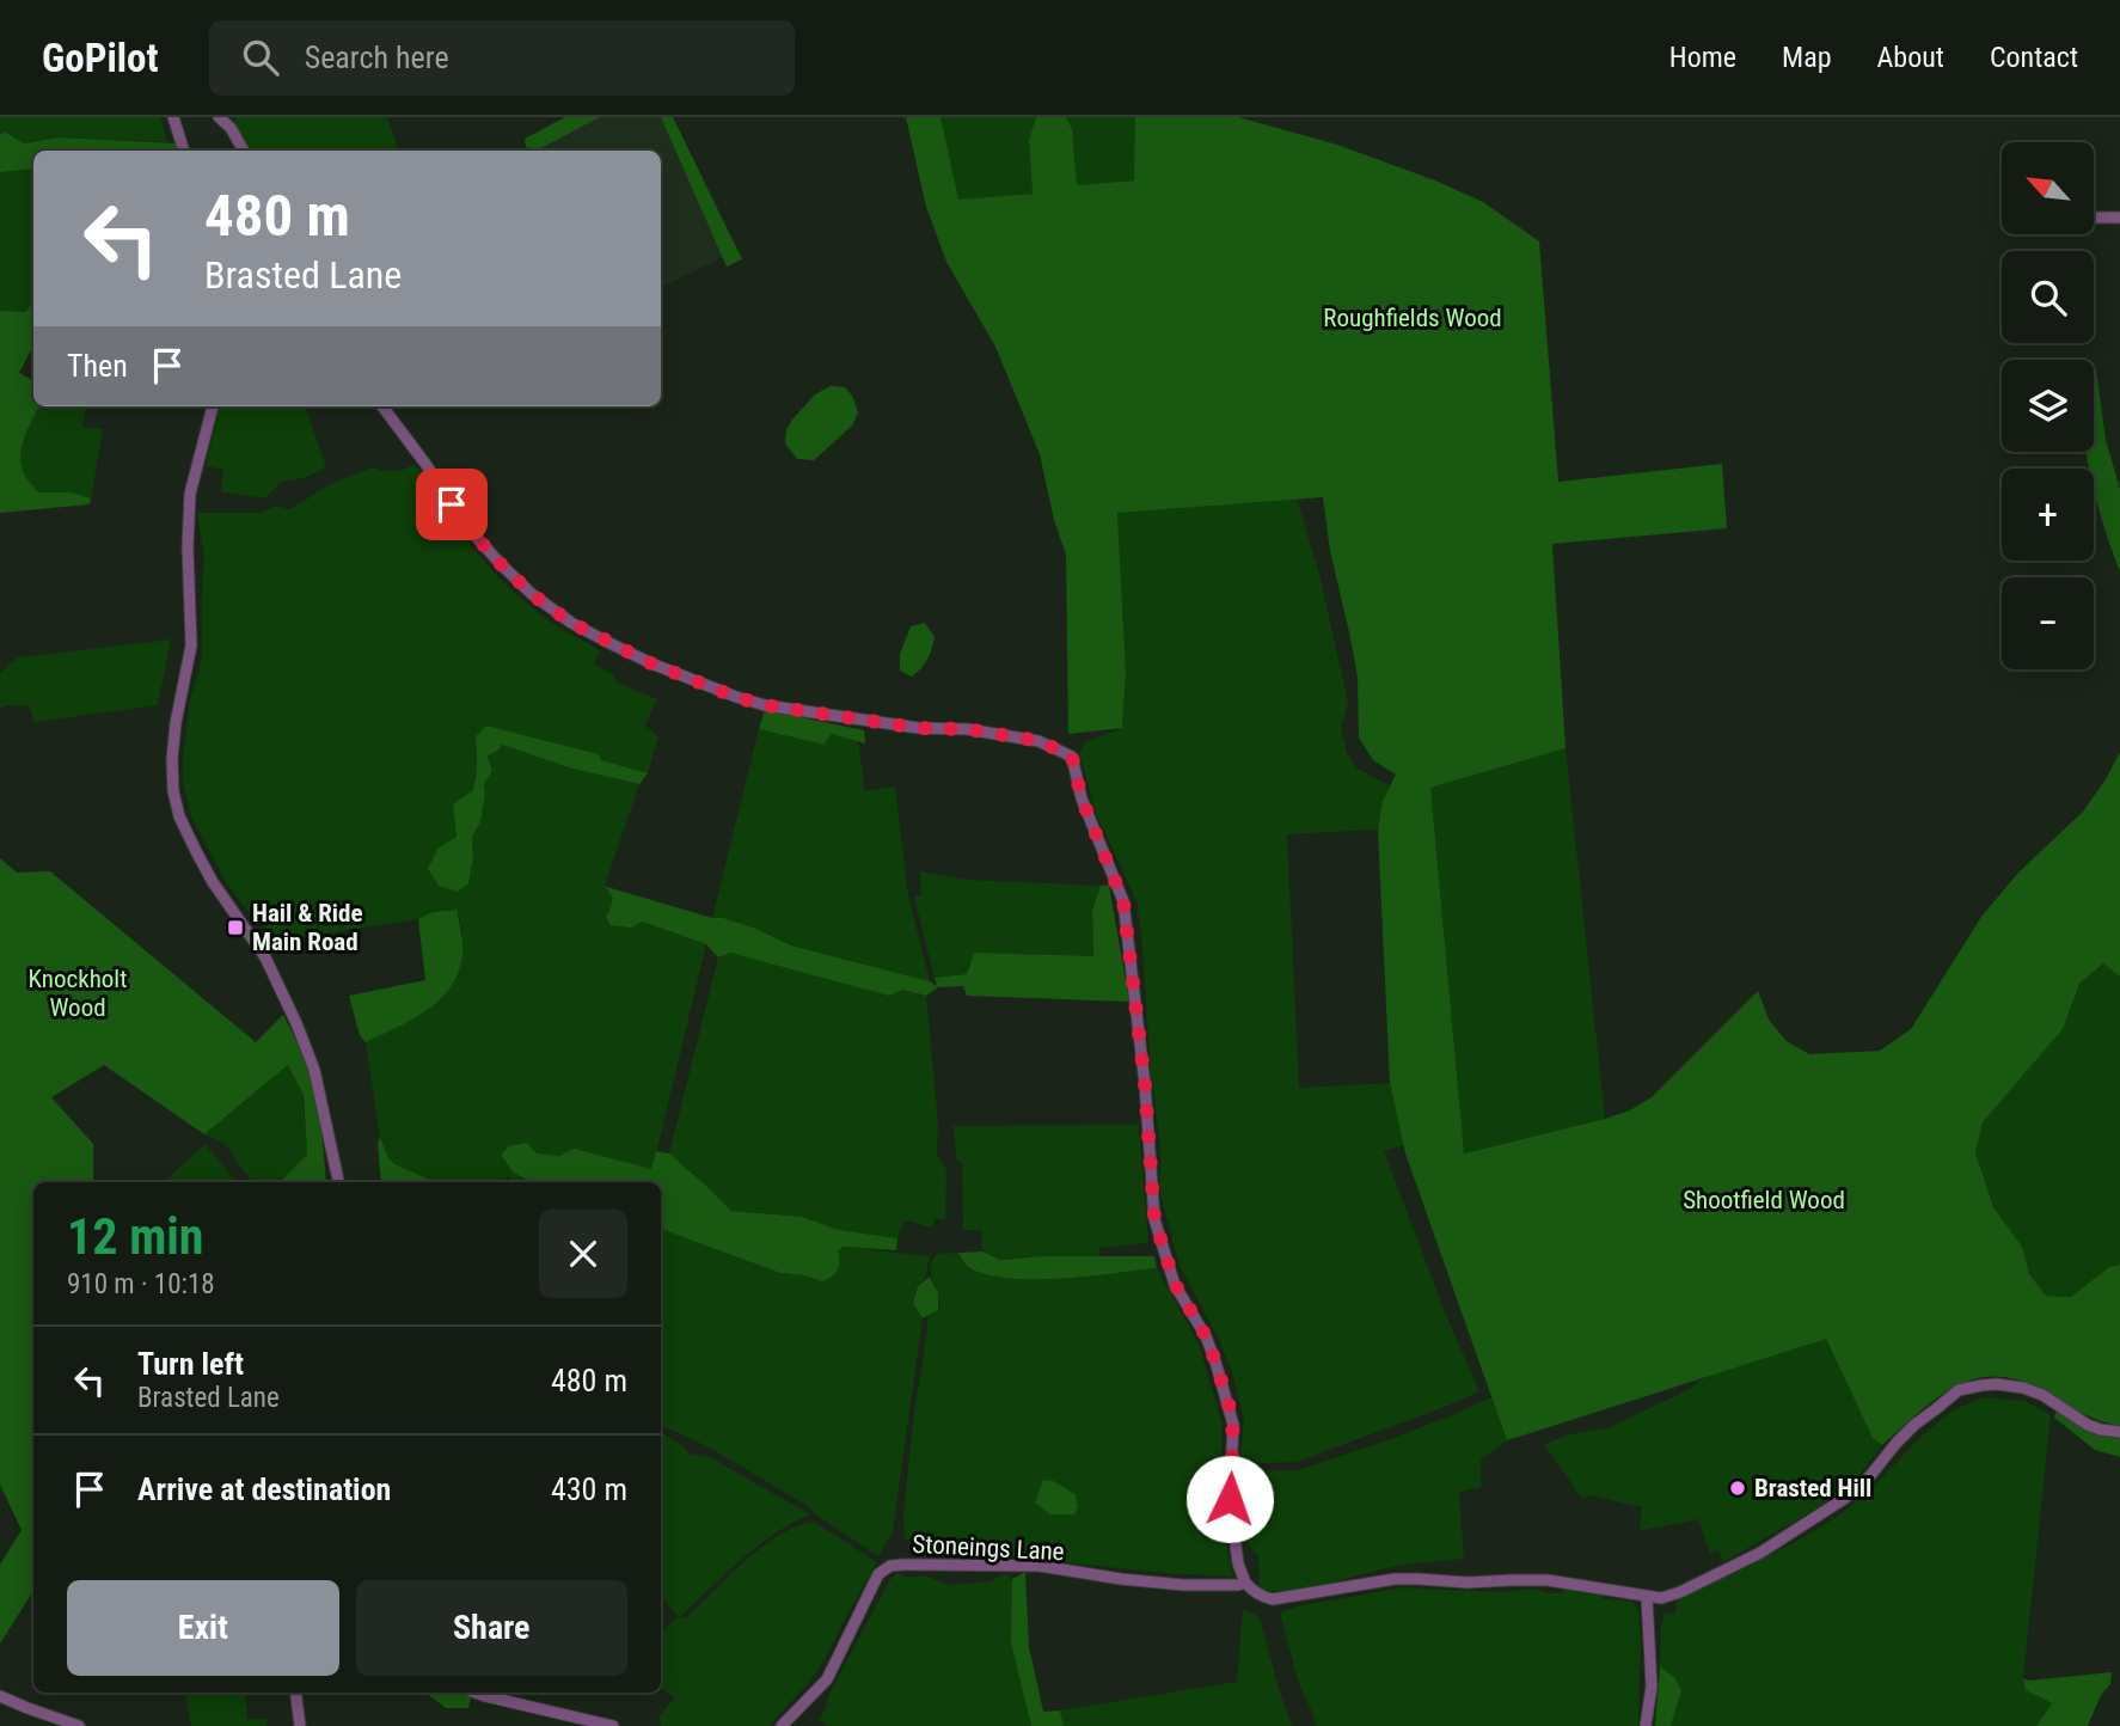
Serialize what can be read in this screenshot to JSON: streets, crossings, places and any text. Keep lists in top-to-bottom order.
{
  "streets": {
    "street": ["Stoneings Lane"]
  },
  "parks": ["Roughfields Wood", "Knockholt Wood", "Shootfield Wood"],
  "places": {
    "transit": ["Hail & Ride Main Road"],
    "other": ["Brasted Hill"]
  },
  "north": "top left",
  "page": {
    "header": "GoPilot",
    "search": "Search here",
    "nav": [
      "Home",
      "Map",
      "About",
      "Contact"
    ],
    "map_buttons": ["+", "−"],
    "turn": ["480 m", "Brasted Lane"],
    "then": "Then",
    "heading": ["12 min", "910 m · 10:18"],
    "list": [
      {
        "name": "Turn left",
        "note": "Brasted Lane",
        "value": "480 m"
      },
      {
        "name": "Arrive at destination",
        "value": "430 m"
      }
    ],
    "buttons": ["Exit", "Share"]
  }
}
